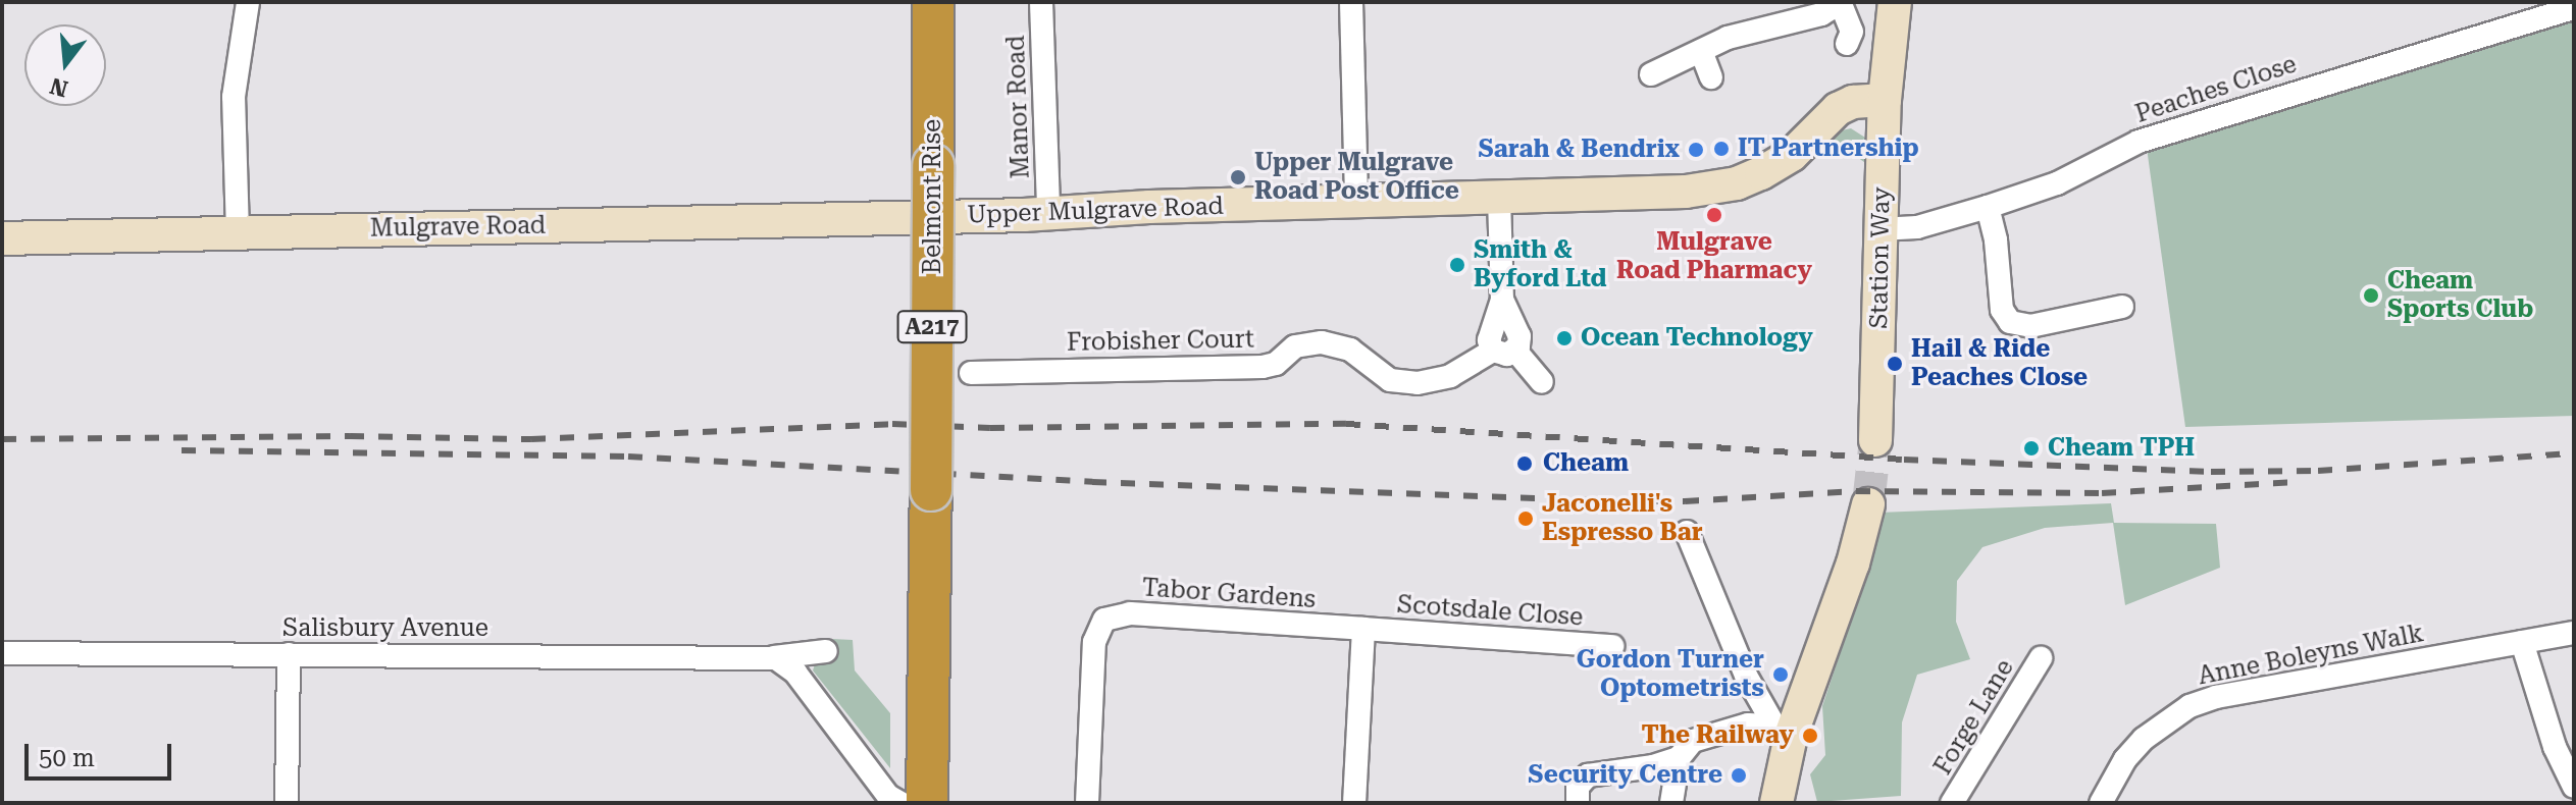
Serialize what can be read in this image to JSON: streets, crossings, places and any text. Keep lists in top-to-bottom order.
{
  "streets": {
    "highway": ["Belmont Rise", "A217"],
    "street": [
      "Peaches Close",
      "Manor Road",
      "Upper Mulgrave Road",
      "Mulgrave Road",
      "Station Way",
      "Frobisher Court",
      "Tabor Gardens",
      "Scotsdale Close",
      "Salisbury Avenue",
      "Anne Boleyns Walk",
      "Forge Lane"
    ]
  },
  "crossings": [
    ["Peaches Close", "Station Way"],
    ["Manor Road", "Upper Mulgrave Road"],
    ["Upper Mulgrave Road", "Mulgrave Road"],
    ["Upper Mulgrave Road", "Station Way"],
    ["Tabor Gardens", "Scotsdale Close"]
  ],
  "places": [
    "IT Partnership",
    "Sarah & Bendrix",
    "Upper Mulgrave Road Post Office",
    "Mulgrave Road Pharmacy",
    "Smith & Byford Ltd",
    "Cheam Sports Club",
    "Ocean Technology",
    "Hail & Ride Peaches Close",
    "Cheam TPH",
    "Cheam",
    "Jaconelli's Espresso Bar",
    "Gordon Turner Optometrists",
    "The Railway",
    "Security Centre"
  ],
  "scale_bar": "50 m",
  "north": "bottom"
}
